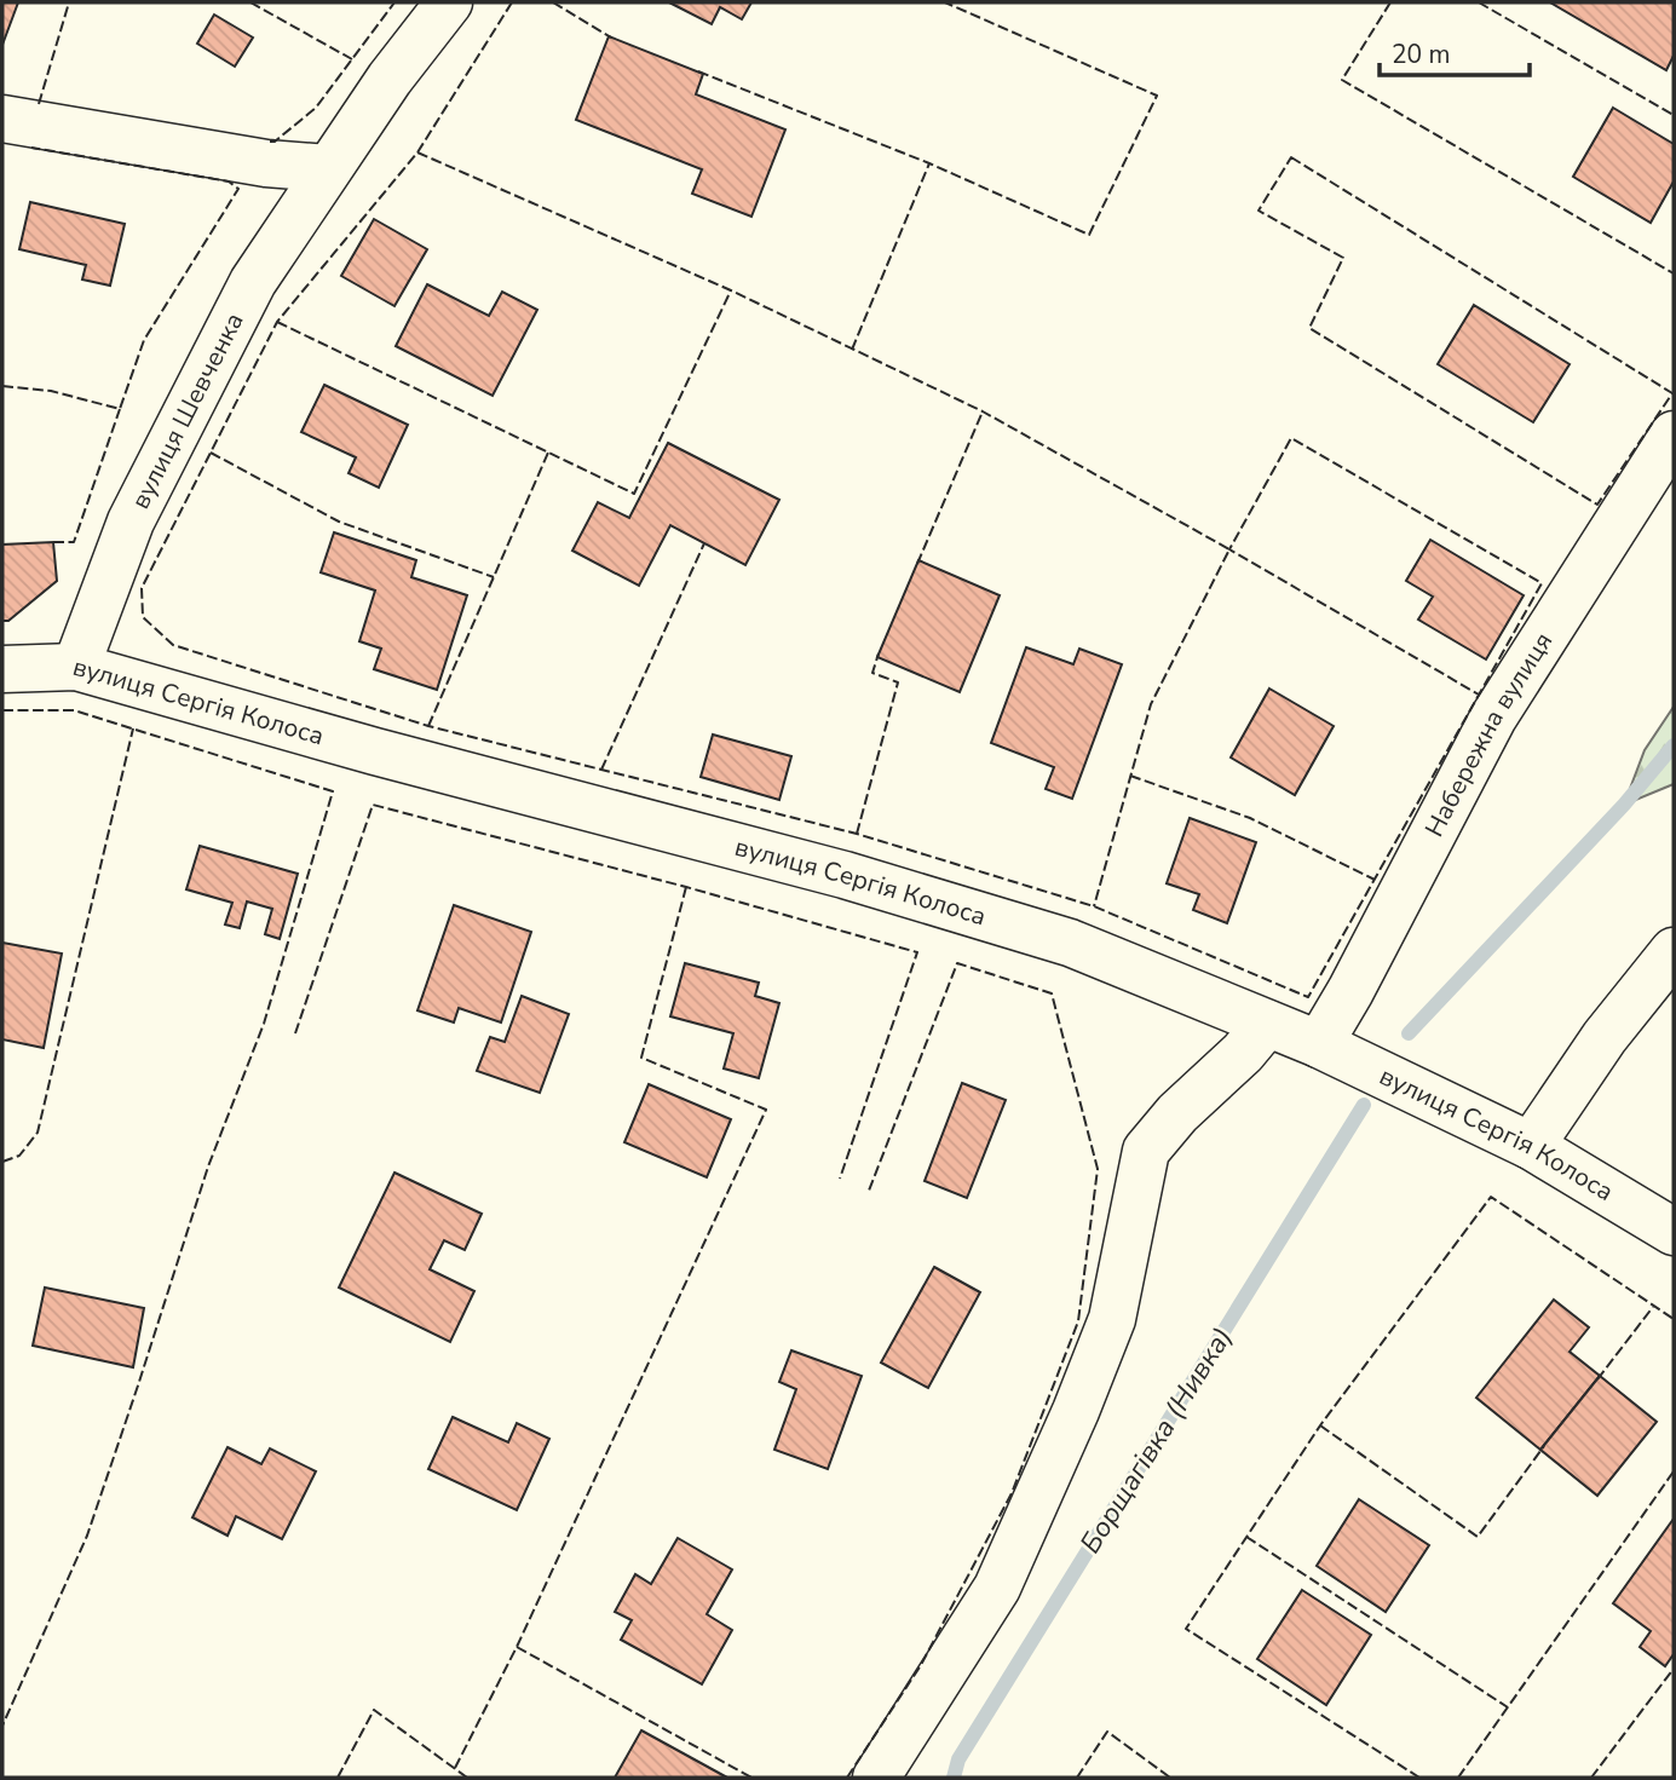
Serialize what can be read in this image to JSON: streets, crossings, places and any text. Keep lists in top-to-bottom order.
{
  "streets": {
    "street": ["вулиця Шевченка", "вулиця Сергія Колоса", "Набережна вулиця"]
  },
  "crossings": [
    ["вулиця Шевченка", "вулиця Сергія Колоса"],
    ["вулиця Сергія Колоса", "Набережна вулиця"]
  ],
  "water": ["Борщагівка (Нивка)"],
  "scale_bar": "20 m"
}
